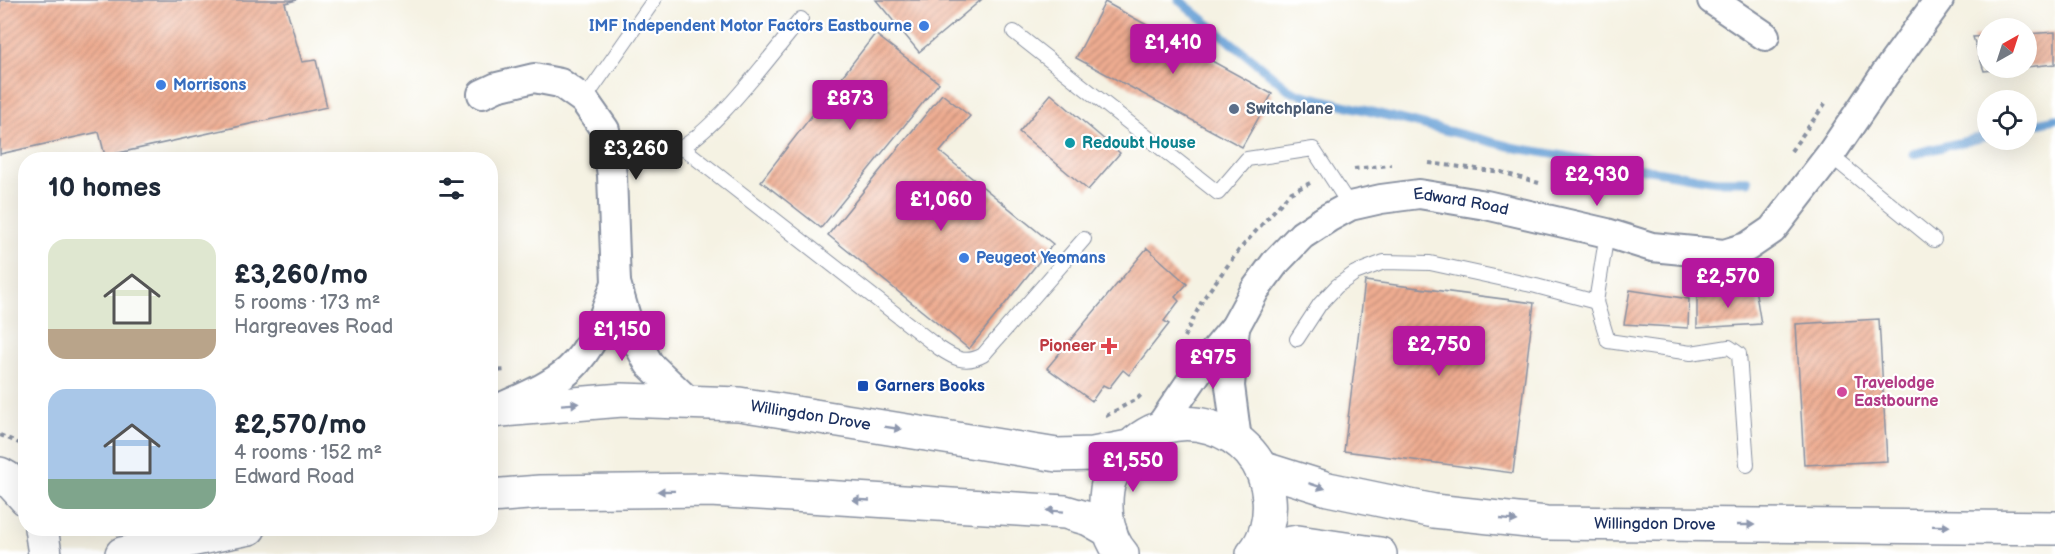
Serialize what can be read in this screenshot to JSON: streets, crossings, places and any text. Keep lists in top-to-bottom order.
{
  "streets": {
    "street": ["Edward Road", "Willingdon Drove"]
  },
  "places": {
    "other": [
      "IMF Independent Motor Factors Eastbourne",
      "Morrisons",
      "Switchplane",
      "Redoubt House",
      "Peugeot Yeomans",
      "Travelodge Eastbourne"
    ],
    "health": ["Pioneer"],
    "transit": ["Garners Books"]
  },
  "north": "top right",
  "page": {
    "price": [
      "£1,410",
      "£873",
      "£3,260",
      "£2,930",
      "£1,060",
      "£2,570",
      "£1,150",
      "£2,750",
      "£975",
      "£1,550"
    ],
    "heading": "10 homes",
    "list": [
      {
        "name": "£3,260/mo",
        "note": "5 rooms · 173 m² · Hargreaves Road"
      },
      {
        "name": "£2,570/mo",
        "note": "4 rooms · 152 m² · Edward Road"
      }
    ]
  }
}
